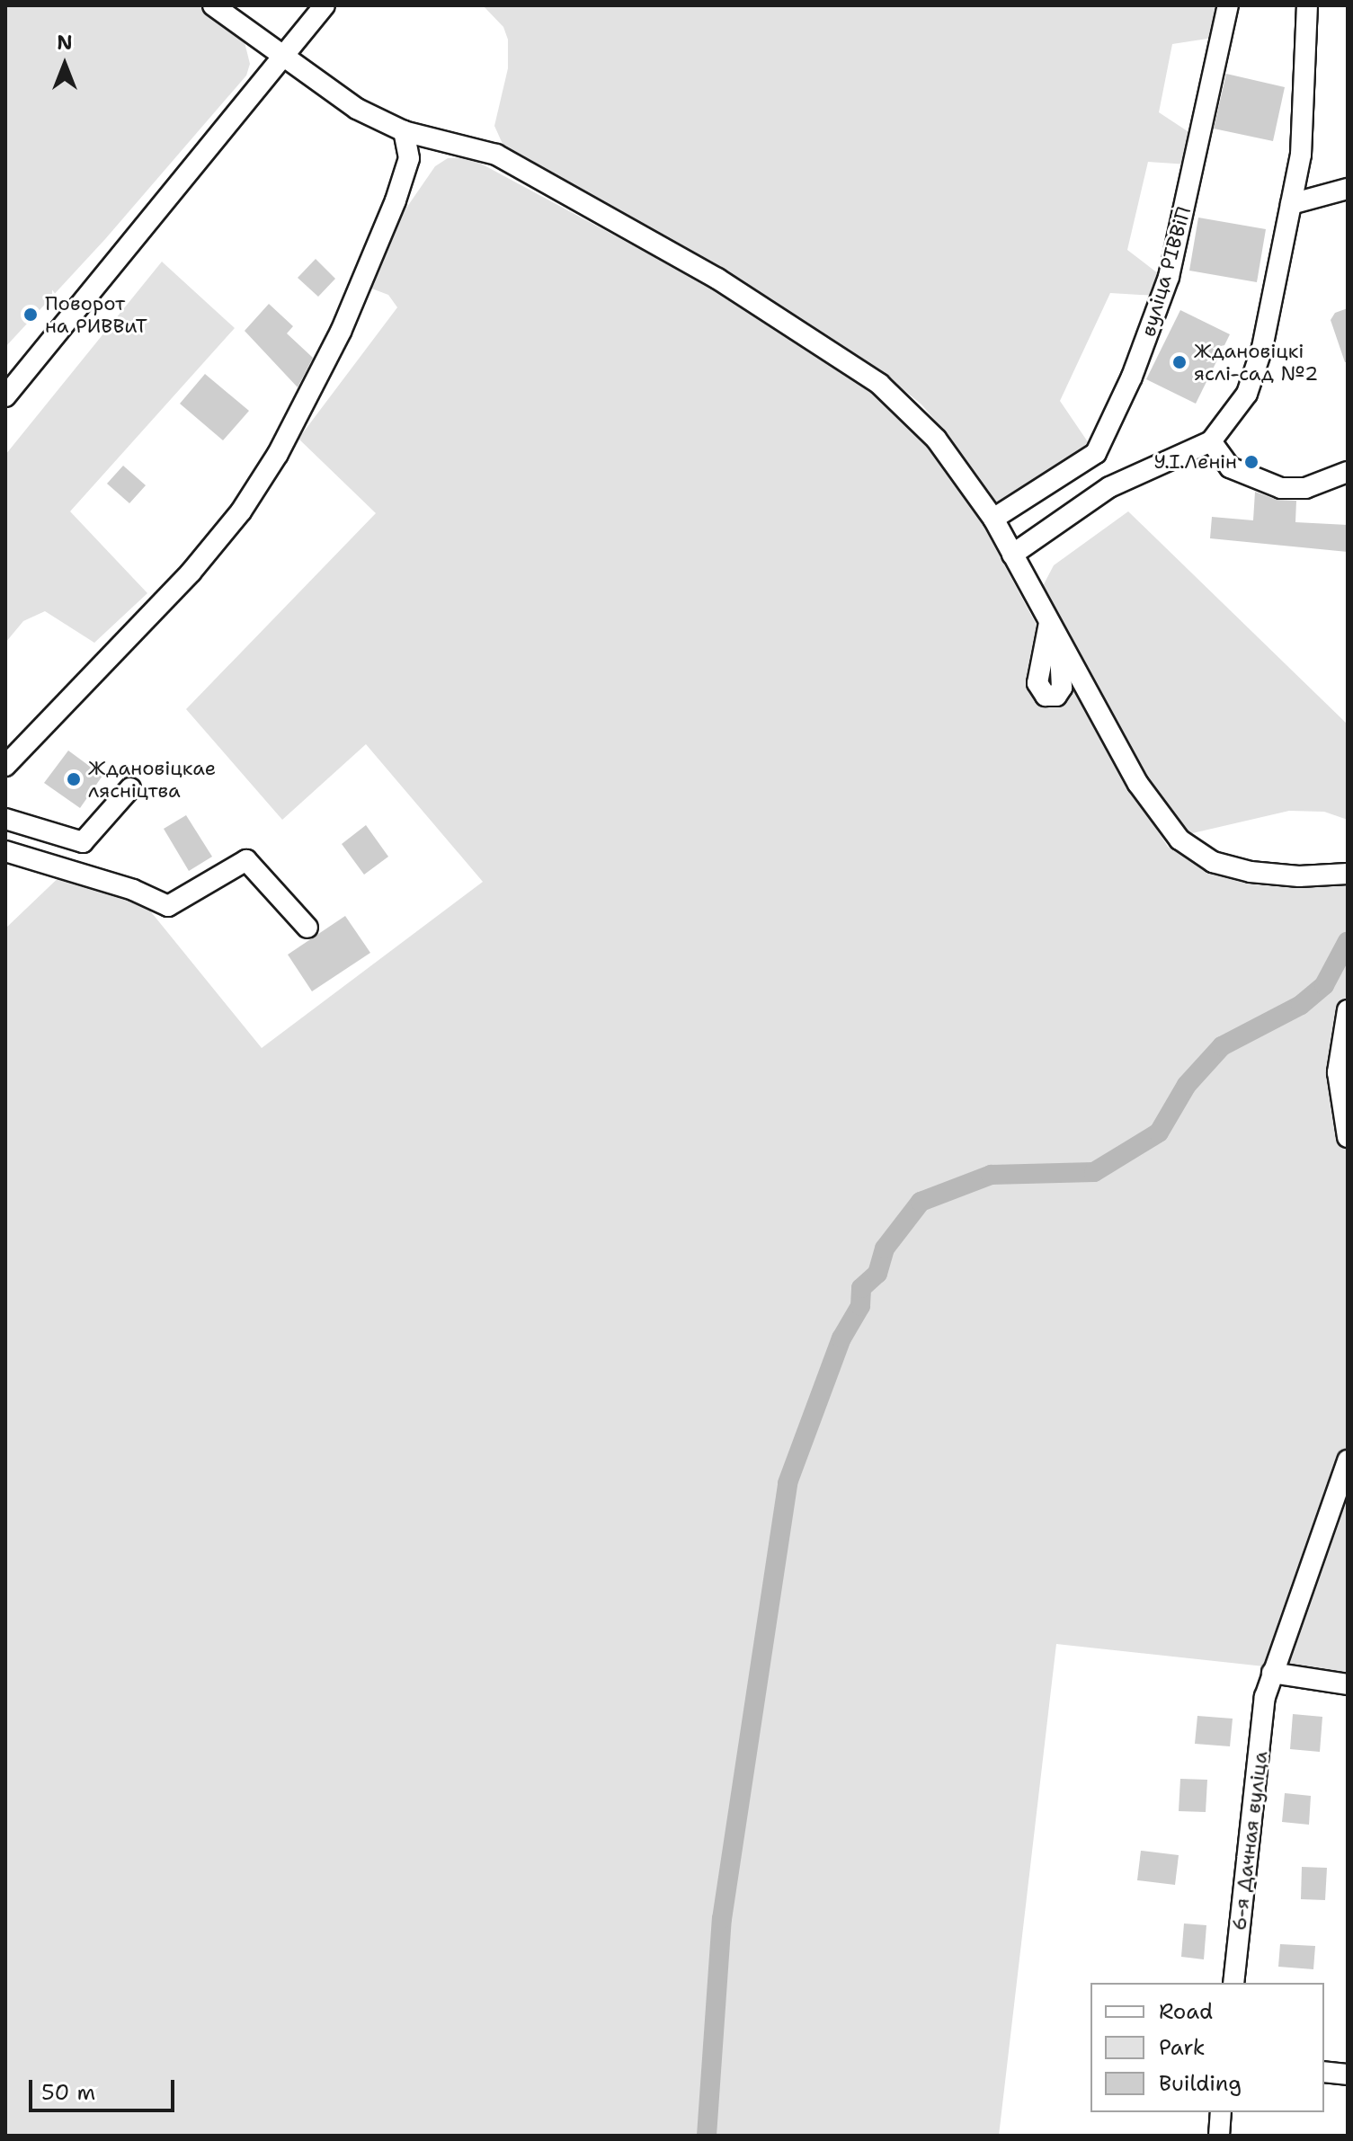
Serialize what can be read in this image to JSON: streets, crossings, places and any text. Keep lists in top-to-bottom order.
{
  "streets": {
    "street": ["вуліца РІВВіП", "6-я Дачная вуліца"]
  },
  "places": [
    "Поворот на РИВВиТ",
    "Ждановіцкі яслі-сад №2",
    "У.І.Ленін",
    "Ждановіцкае лясніцтва"
  ],
  "legend": ["Road", "Park", "Building"],
  "scale_bar": "50 m",
  "north": "top"
}
